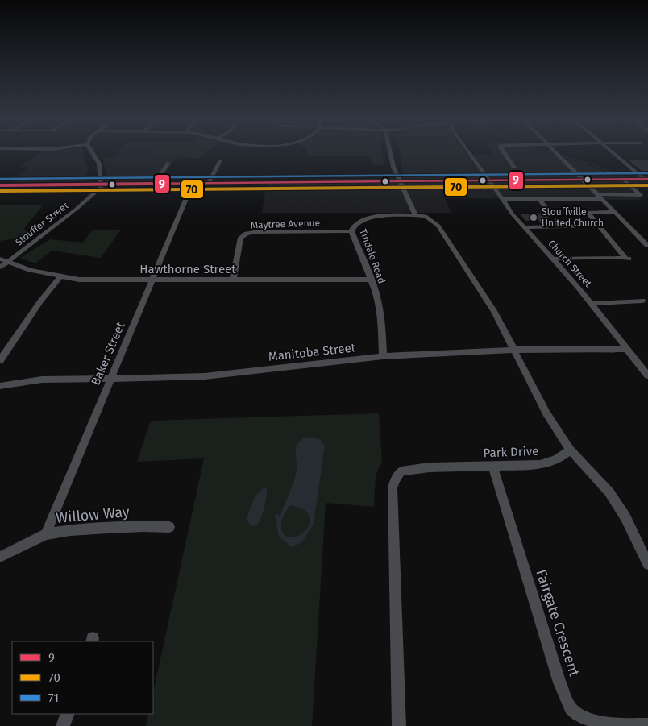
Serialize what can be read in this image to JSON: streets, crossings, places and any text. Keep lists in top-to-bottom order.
{
  "streets": {
    "street": [
      "Stouffer Street",
      "Maytree Avenue",
      "Tindale Road",
      "Church Street",
      "Hawthorne Street",
      "Manitoba Street",
      "Baker Street",
      "Park Drive",
      "Willow Way",
      "Fairgate Crescent"
    ]
  },
  "crossings": [
    ["Stouffer Street", "Hawthorne Street"],
    ["Maytree Avenue", "Tindale Road"],
    ["Maytree Avenue", "Hawthorne Street"],
    ["Tindale Road", "Hawthorne Street"],
    ["Tindale Road", "Manitoba Street"],
    ["Church Street", "Manitoba Street"],
    ["Hawthorne Street", "Baker Street"],
    ["Manitoba Street", "Baker Street"],
    ["Baker Street", "Willow Way"],
    ["Park Drive", "Fairgate Crescent"]
  ],
  "places": ["Stouffville United Church"],
  "lines": ["transit line 71", "transit line 9", "transit line 70"],
  "legend": ["9", "70", "71"]
}
